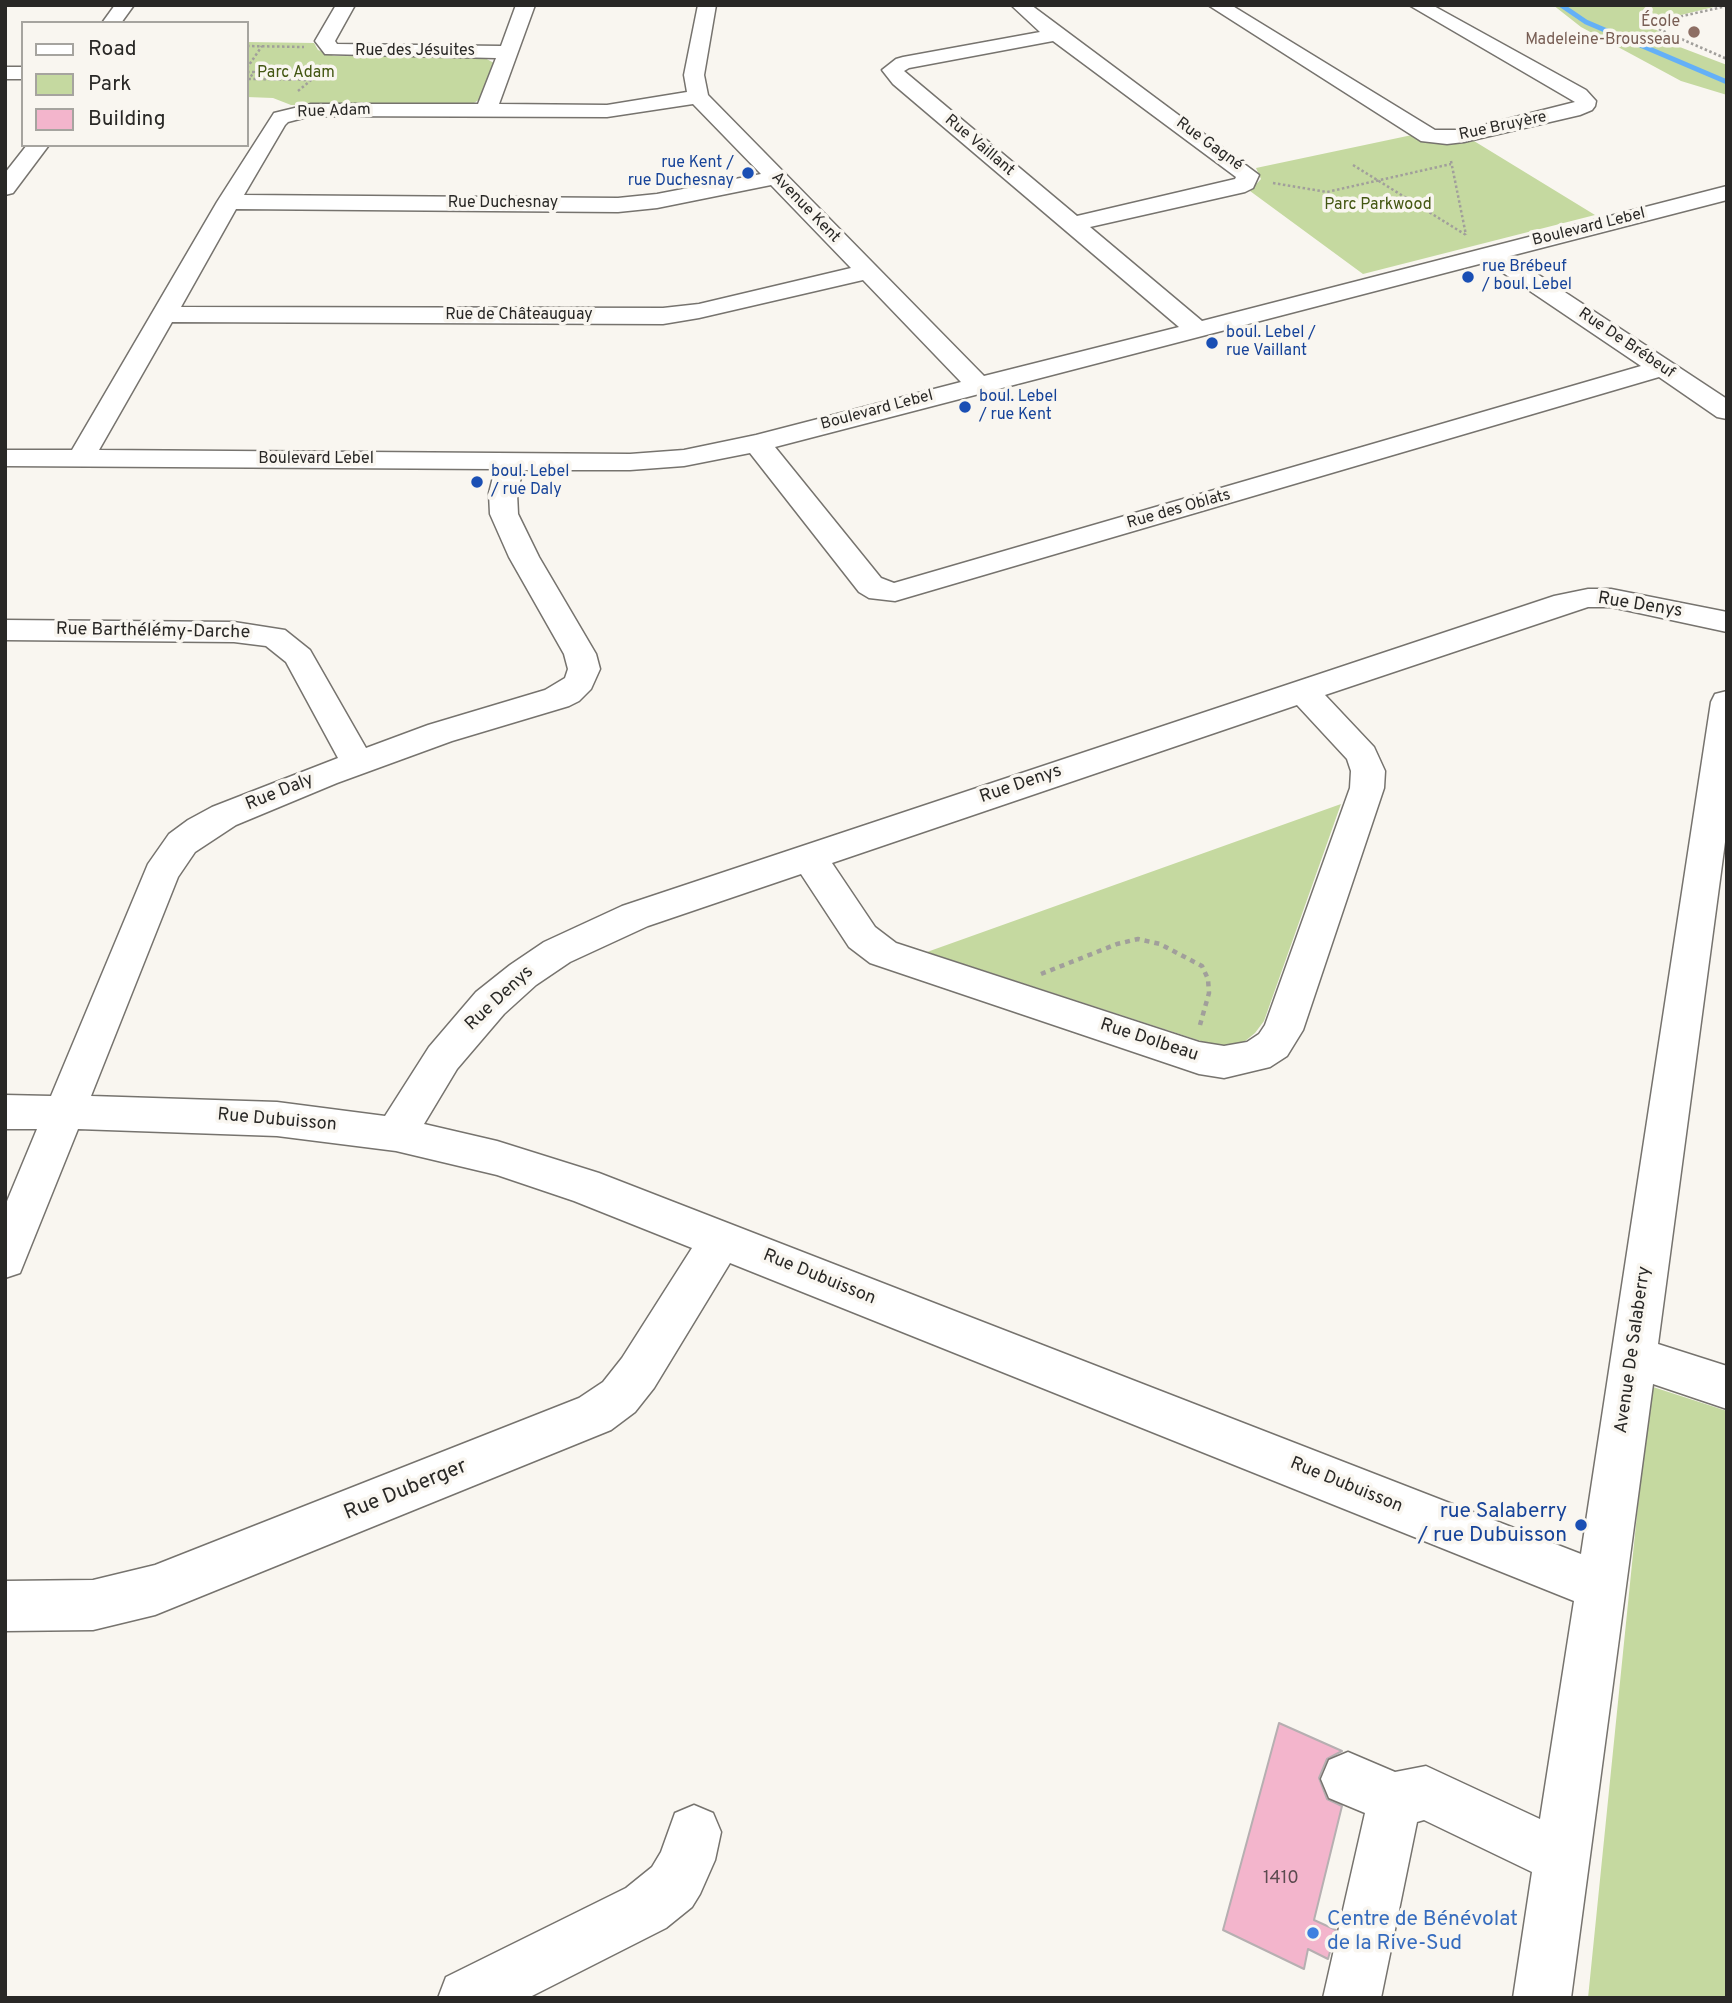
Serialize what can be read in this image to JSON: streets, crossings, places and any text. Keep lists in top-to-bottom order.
{
  "streets": {
    "street": [
      "Rue des Jésuites",
      "Rue Adam",
      "Rue Bruyère",
      "Rue Gagné",
      "Rue Vaillant",
      "Rue Duchesnay",
      "Avenue Kent",
      "Boulevard Lebel",
      "Rue de Châteauguay",
      "Rue De Brébeuf",
      "Rue des Oblats",
      "Rue Denys",
      "Rue Barthélémy-Darche",
      "Rue Daly",
      "Rue Dolbeau",
      "Rue Dubuisson",
      "Avenue De Salaberry",
      "Rue Duberger"
    ]
  },
  "crossings": [
    ["Rue Adam", "Rue Duchesnay"],
    ["Rue Adam", "Avenue Kent"],
    ["Rue Adam", "Boulevard Lebel"],
    ["Rue Adam", "Rue de Châteauguay"],
    ["Rue Gagné", "Rue Vaillant"],
    ["Rue Vaillant", "Boulevard Lebel"],
    ["Rue Duchesnay", "Avenue Kent"],
    ["Avenue Kent", "Boulevard Lebel"],
    ["Avenue Kent", "Rue de Châteauguay"],
    ["Boulevard Lebel", "Rue De Brébeuf"],
    ["Boulevard Lebel", "Rue des Oblats"],
    ["Boulevard Lebel", "Rue Daly"],
    ["Rue De Brébeuf", "Rue des Oblats"],
    ["Rue Denys", "Rue Dolbeau"],
    ["Rue Denys", "Rue Dubuisson"],
    ["Rue Barthélémy-Darche", "Rue Daly"],
    ["Rue Daly", "Rue Dubuisson"],
    ["Rue Dubuisson", "Avenue De Salaberry"],
    ["Rue Dubuisson", "Rue Duberger"]
  ],
  "parks": ["Parc Adam", "Parc Parkwood"],
  "places": [
    "École Madeleine-Brousseau",
    "rue Kent / rue Duchesnay",
    "rue Brébeuf / boul. Lebel",
    "boul. Lebel / rue Vaillant",
    "boul. Lebel / rue Kent",
    "boul. Lebel / rue Daly",
    "rue Salaberry / rue Dubuisson",
    "Centre de Bénévolat de la Rive-Sud"
  ],
  "house_numbers": ["1410"],
  "legend": ["Road", "Park", "Building"]
}
